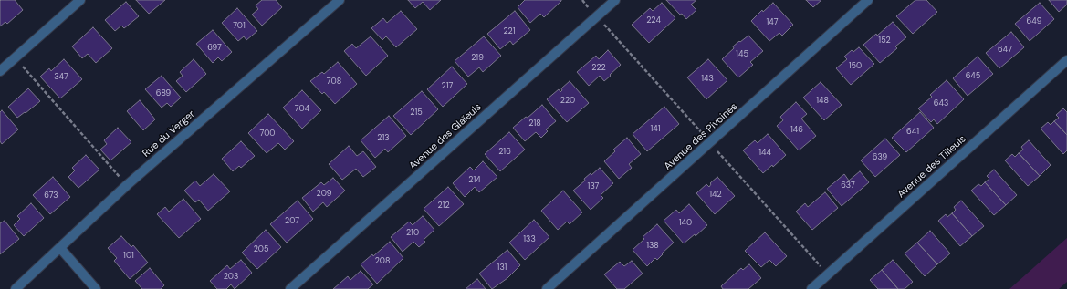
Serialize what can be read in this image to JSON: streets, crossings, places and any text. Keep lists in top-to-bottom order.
{
  "streets": {
    "street": [
      "Rue du Verger",
      "Avenue des Glaïeuls",
      "Avenue des Pivoines",
      "Avenue des Tilleuls"
    ]
  },
  "house_numbers": [
    "224",
    "649",
    "147",
    "701",
    "221",
    "152",
    "697",
    "647",
    "145",
    "219",
    "150",
    "222",
    "645",
    "347",
    "143",
    "708",
    "217",
    "689",
    "220",
    "148",
    "643",
    "704",
    "215",
    "218",
    "141",
    "146",
    "641",
    "700",
    "213",
    "216",
    "144",
    "639",
    "214",
    "637",
    "137",
    "209",
    "142",
    "673",
    "212",
    "207",
    "140",
    "210",
    "133",
    "138",
    "205",
    "101",
    "208",
    "131",
    "203"
  ]
}
